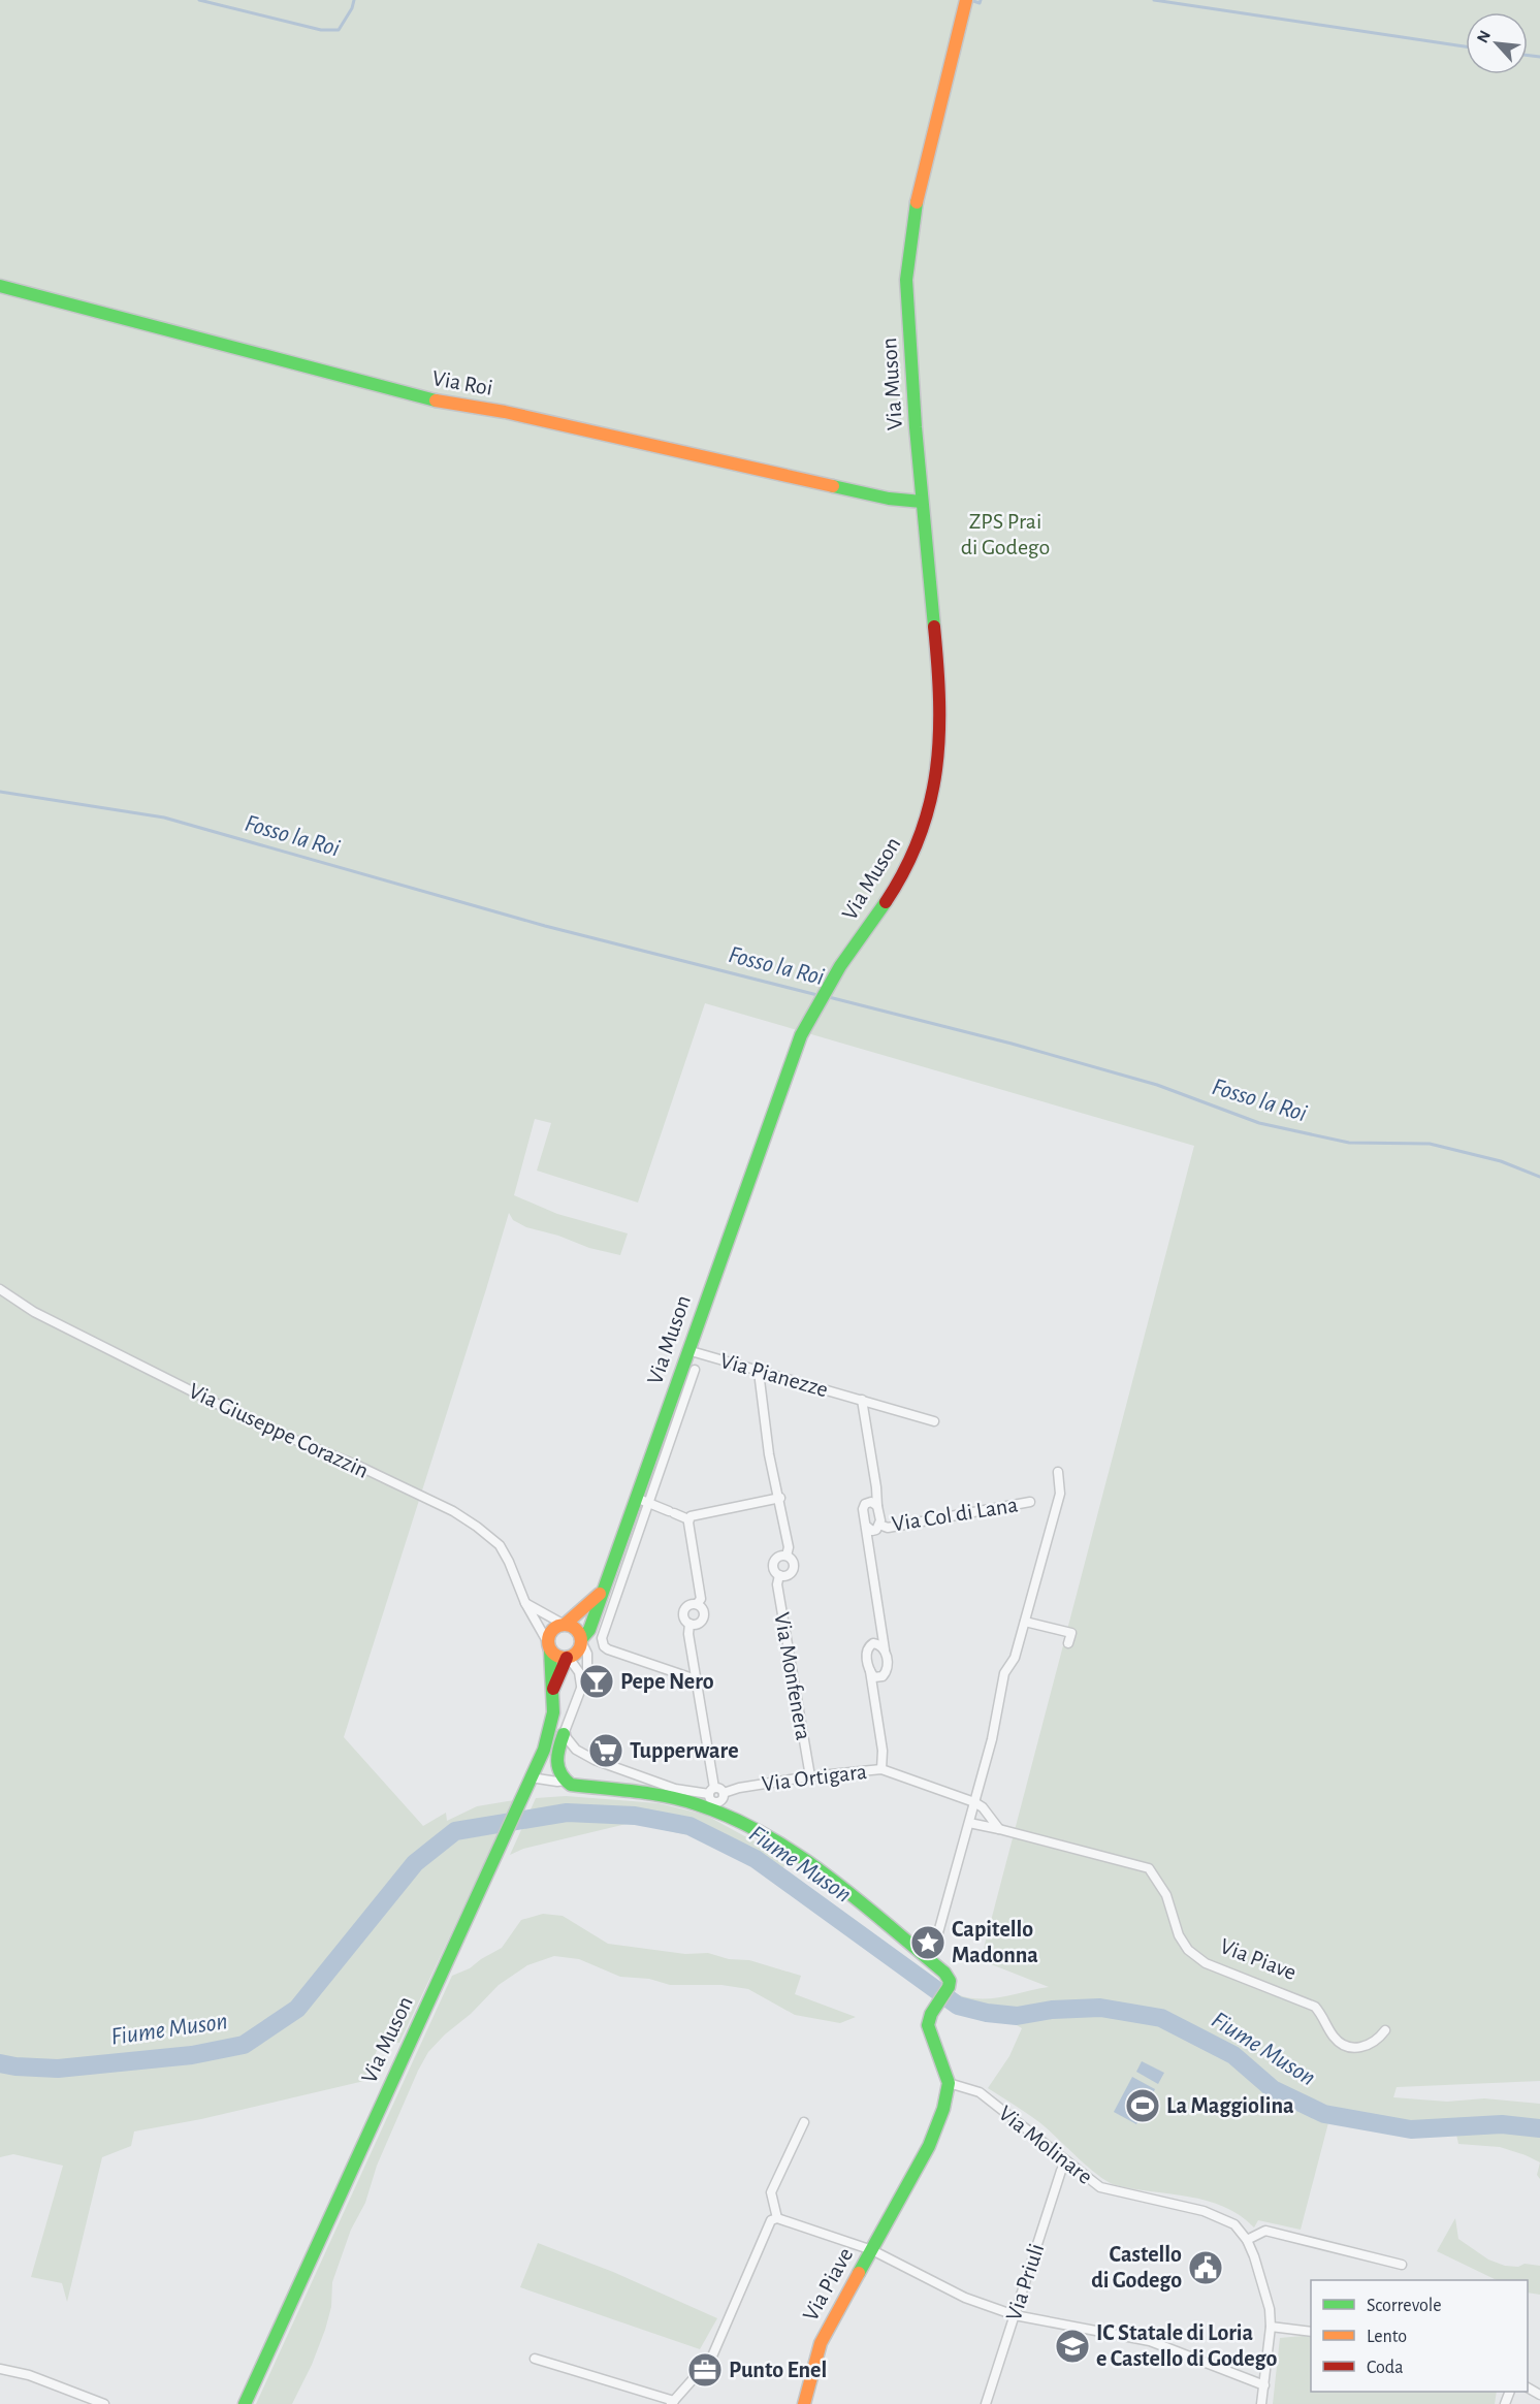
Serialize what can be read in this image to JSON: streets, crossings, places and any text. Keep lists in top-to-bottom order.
{
  "streets": {
    "main road": ["Via Roi", "Via Muson", "Via Piave"],
    "street": [
      "Via Pianezze",
      "Via Giuseppe Corazzin",
      "Via Col di Lana",
      "Via Monfenera",
      "Via Ortigara",
      "Via Molinare",
      "Via Priuli"
    ]
  },
  "crossings": [
    ["Via Roi", "Via Muson"],
    ["Via Muson", "Via Pianezze"],
    ["Via Muson", "Via Giuseppe Corazzin"],
    ["Via Pianezze", "Via Monfenera"],
    ["Via Monfenera", "Via Ortigara"],
    ["Via Piave", "Via Molinare"],
    ["Via Molinare", "Via Priuli"]
  ],
  "water": ["Fosso la Roi", "Fiume Muson"],
  "parks": ["ZPS Prai di Godego"],
  "places": {
    "bar": ["Pepe Nero"],
    "supermarket": ["Tupperware"],
    "place": ["Capitello Madonna"],
    "sports": ["La Maggiolina"],
    "public building": ["Castello di Godego"],
    "school or university": ["IC Statale di Loria e Castello di Godego"],
    "office": ["Punto Enel"]
  },
  "legend": ["Scorrevole", "Lento", "Coda"],
  "north": "top left"
}
